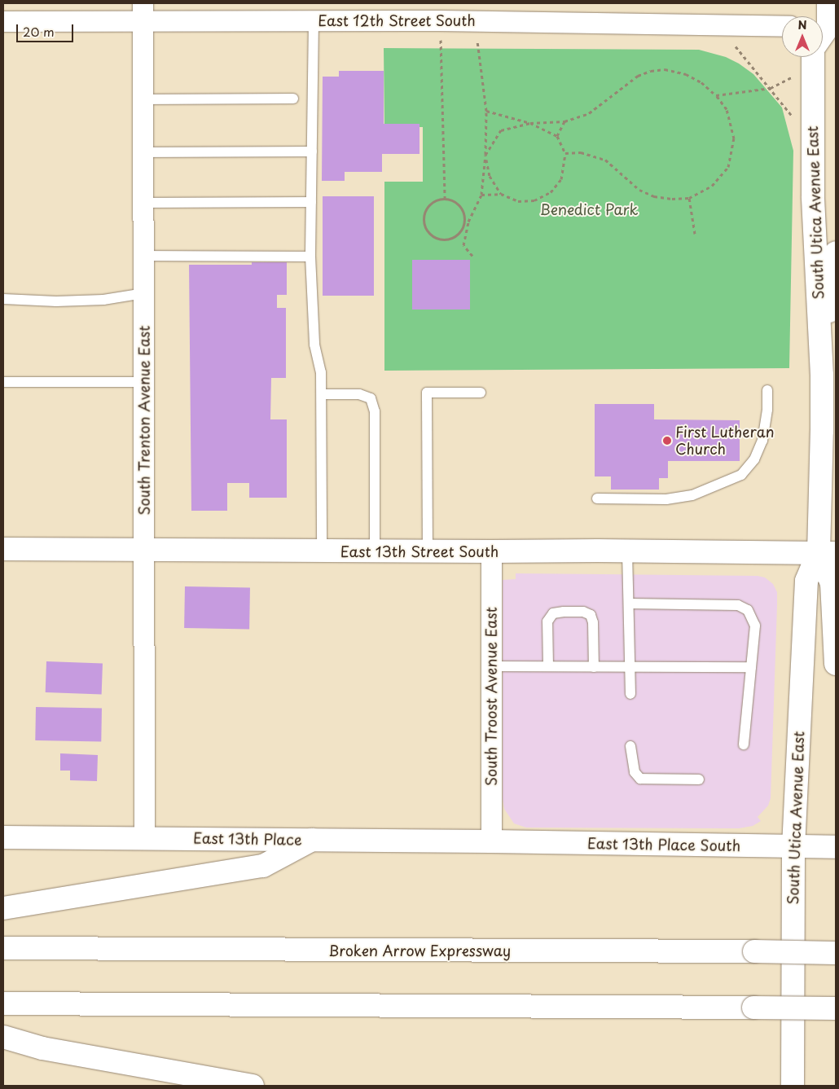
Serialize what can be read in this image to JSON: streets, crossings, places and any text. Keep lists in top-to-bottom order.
{
  "streets": {
    "main road": [
      "South Utica Avenue East",
      "East 13th Street South",
      "East 13th Place",
      "East 13th Place South",
      "Broken Arrow Expressway"
    ],
    "street": ["East 12th Street South", "South Trenton Avenue East", "South Troost Avenue East"]
  },
  "crossings": [
    ["East 12th Street South", "South Trenton Avenue East"],
    ["South Utica Avenue East", "East 13th Street South"],
    ["South Utica Avenue East", "East 13th Place South"],
    ["South Trenton Avenue East", "East 13th Street South"],
    ["South Trenton Avenue East", "East 13th Place"],
    ["East 13th Street South", "South Troost Avenue East"],
    ["South Troost Avenue East", "East 13th Place"],
    ["South Troost Avenue East", "East 13th Place South"],
    ["East 13th Place", "East 13th Place South"]
  ],
  "parks": ["Benedict Park"],
  "places": ["First Lutheran Church"],
  "scale_bar": "20 m",
  "north": "top"
}
